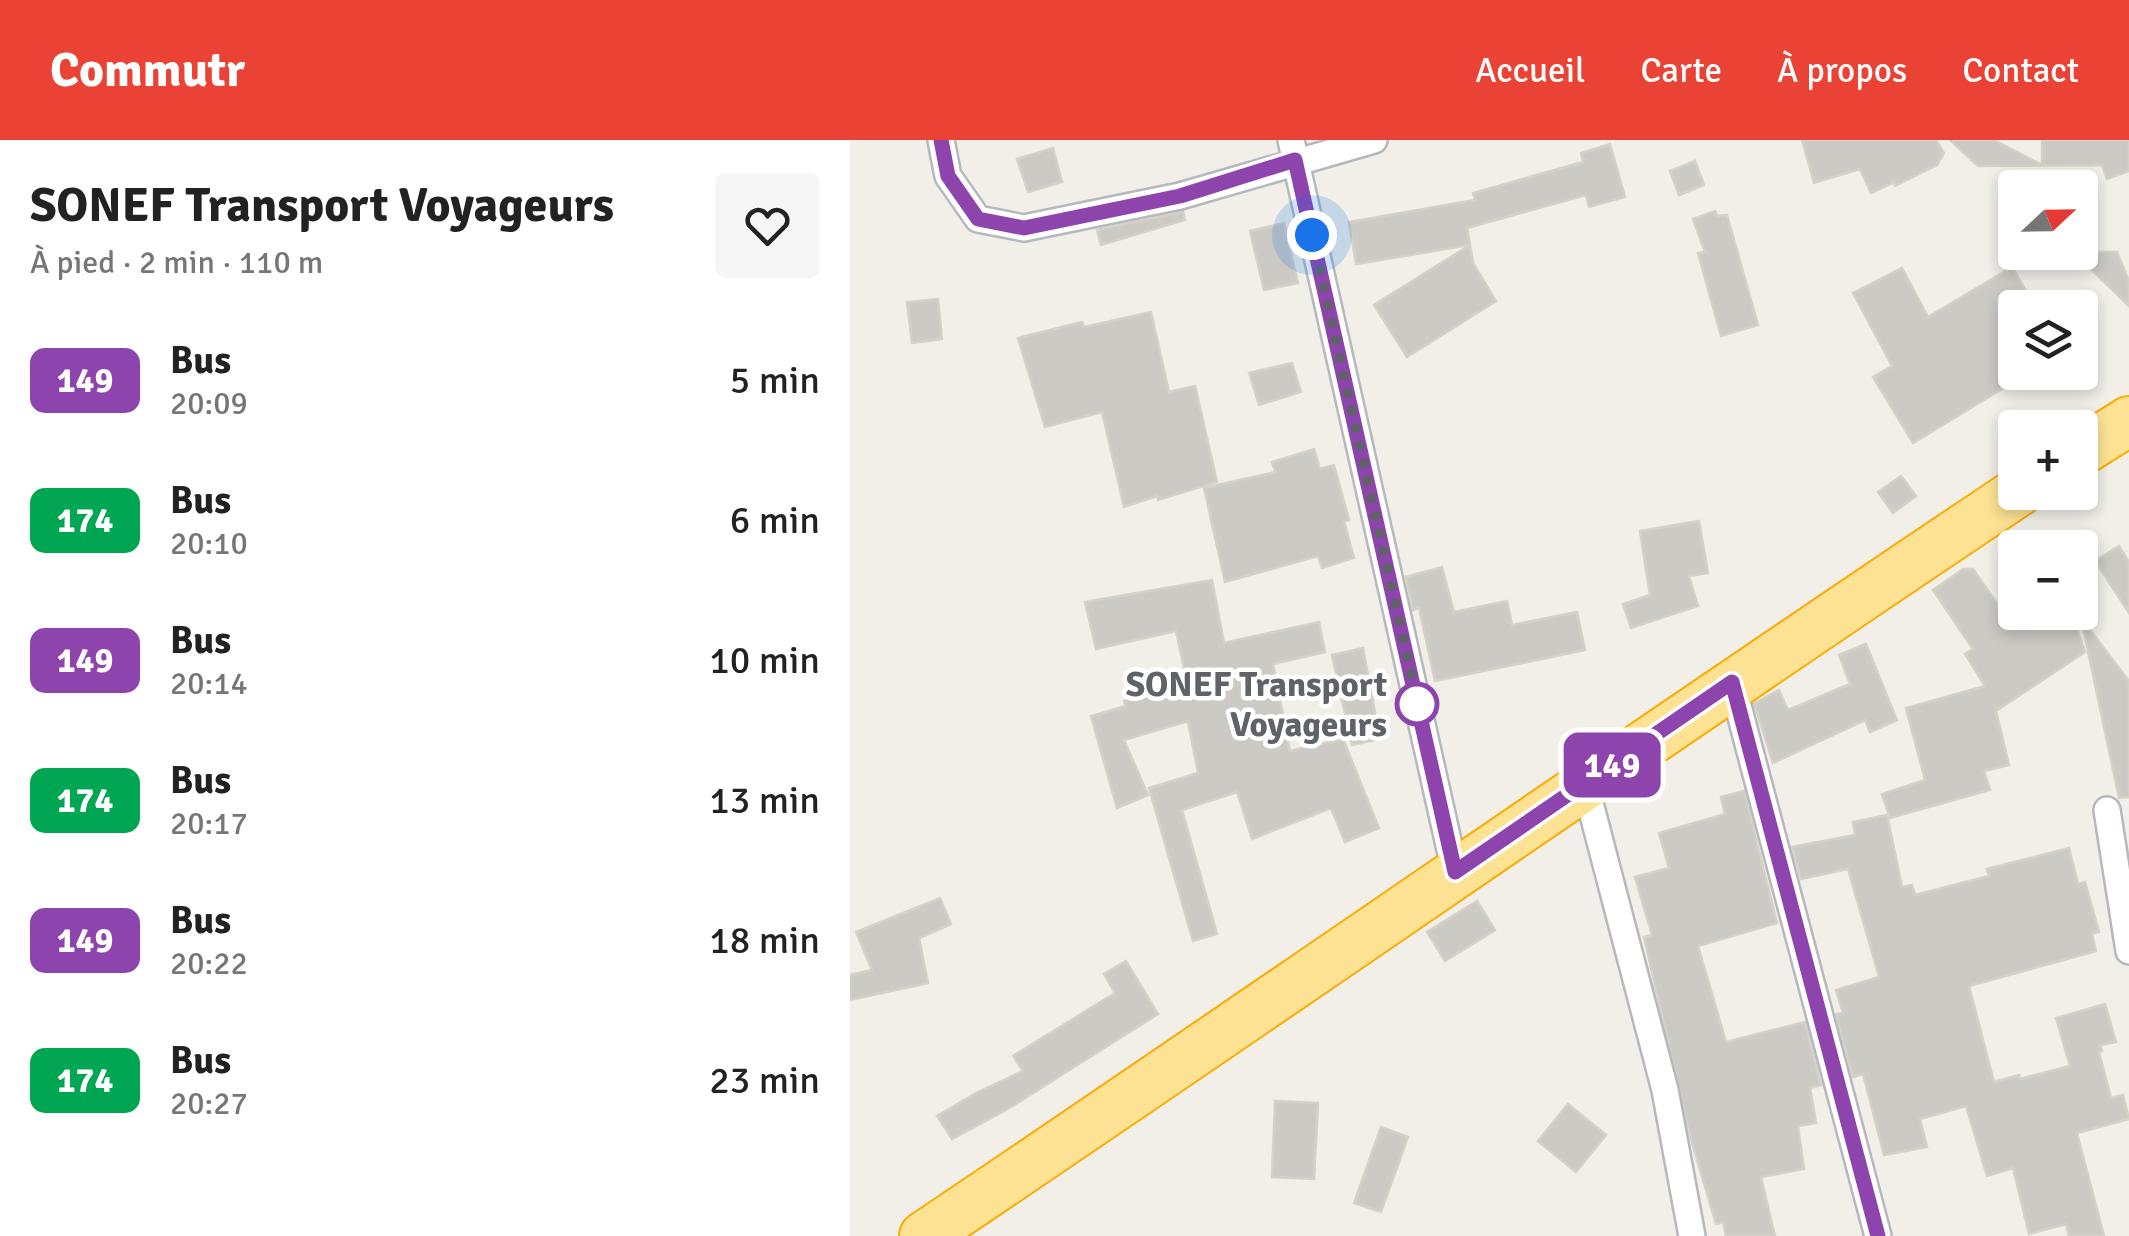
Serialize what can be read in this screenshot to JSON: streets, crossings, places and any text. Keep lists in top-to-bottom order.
{
  "places": ["SONEF Transport Voyageurs"],
  "lines": ["bus line 149"],
  "north": "right",
  "page": {
    "header": "Commutr",
    "nav": [
      "Accueil",
      "Carte",
      "À propos",
      "Contact"
    ],
    "heading": ["SONEF Transport Voyageurs", "À pied · 2 min · 110 m"],
    "on_map": "149",
    "map_buttons": ["+", "−"],
    "list": [
      {
        "mark": "149",
        "name": "Bus",
        "note": "20:09",
        "value": "5 min"
      },
      {
        "mark": "174",
        "name": "Bus",
        "note": "20:10",
        "value": "6 min"
      },
      {
        "mark": "149",
        "name": "Bus",
        "note": "20:14",
        "value": "10 min"
      },
      {
        "mark": "174",
        "name": "Bus",
        "note": "20:17",
        "value": "13 min"
      },
      {
        "mark": "149",
        "name": "Bus",
        "note": "20:22",
        "value": "18 min"
      },
      {
        "mark": "174",
        "name": "Bus",
        "note": "20:27",
        "value": "23 min"
      }
    ]
  }
}
